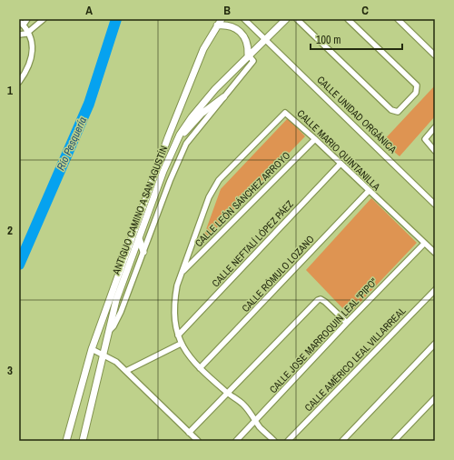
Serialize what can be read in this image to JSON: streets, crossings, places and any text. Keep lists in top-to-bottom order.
{
  "streets": {
    "street": [
      "CALLE UNIDAD ORGÁNICA",
      "CALLE MARIO QUINTANILLA",
      "CALLE LEÓN SÁNCHEZ ARROYO",
      "ANTIGUO CAMINO A SAN AGUSTÍN",
      "CALLE NEFTALÍ LÓPEZ PÁEZ",
      "CALLE RÓMULO LOZANO",
      "CALLE JOSE MARROQUIN LEAL \"PIPO\"",
      "CALLE AMÉRICO LEAL VILLARREAL"
    ]
  },
  "crossings": [
    ["CALLE UNIDAD ORGÁNICA", "ANTIGUO CAMINO A SAN AGUSTÍN"],
    ["CALLE MARIO QUINTANILLA", "CALLE LEÓN SÁNCHEZ ARROYO"],
    ["CALLE MARIO QUINTANILLA", "CALLE NEFTALÍ LÓPEZ PÁEZ"],
    ["CALLE MARIO QUINTANILLA", "CALLE RÓMULO LOZANO"],
    ["CALLE MARIO QUINTANILLA", "CALLE JOSE MARROQUIN LEAL \"PIPO\""]
  ],
  "water": ["Río Pesquería"],
  "scale_bar": "100 m",
  "grid": {
    "columns": ["A", "B", "C"],
    "rows": ["1", "2", "3"]
  }
}
